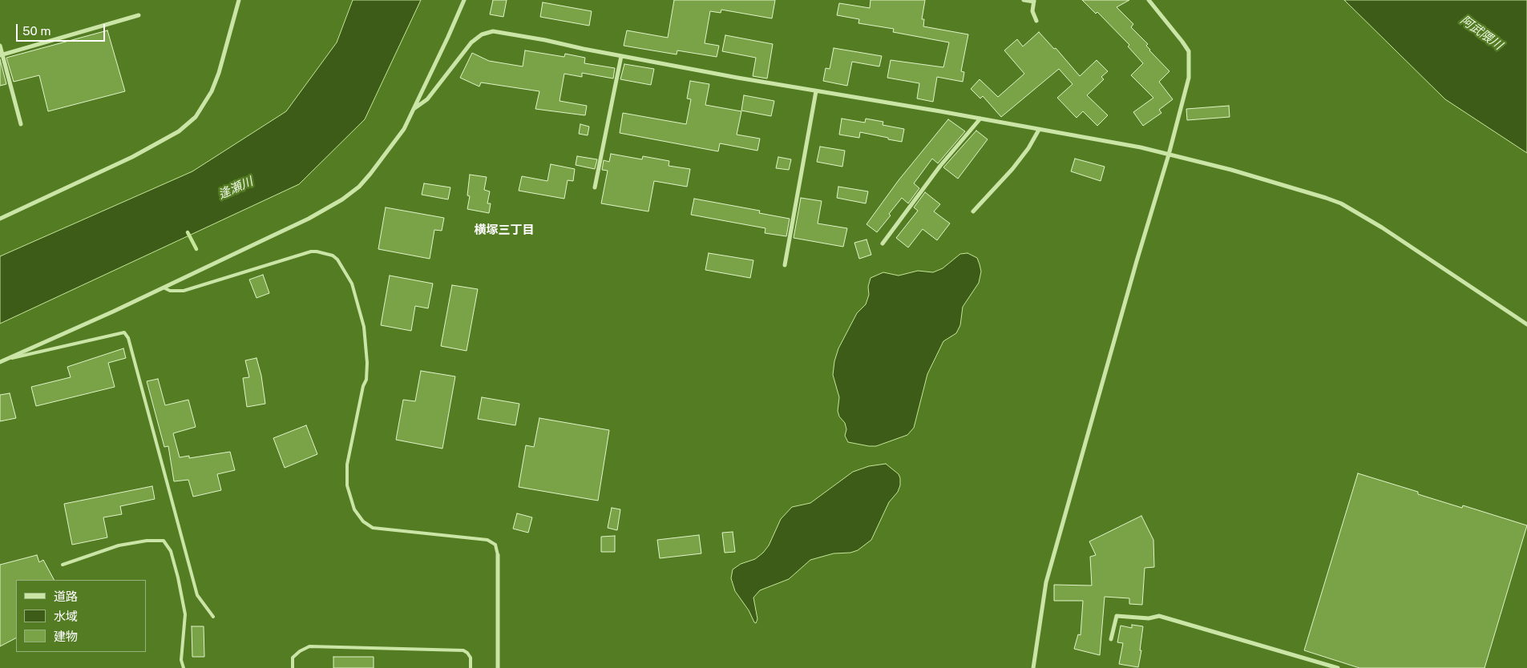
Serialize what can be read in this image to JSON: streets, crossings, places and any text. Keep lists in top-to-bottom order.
{
  "districts": ["横塚三丁目"],
  "water": ["阿武隈川", "逢瀬川"],
  "legend": ["道路", "水域", "建物"],
  "scale_bar": "50 m"
}
